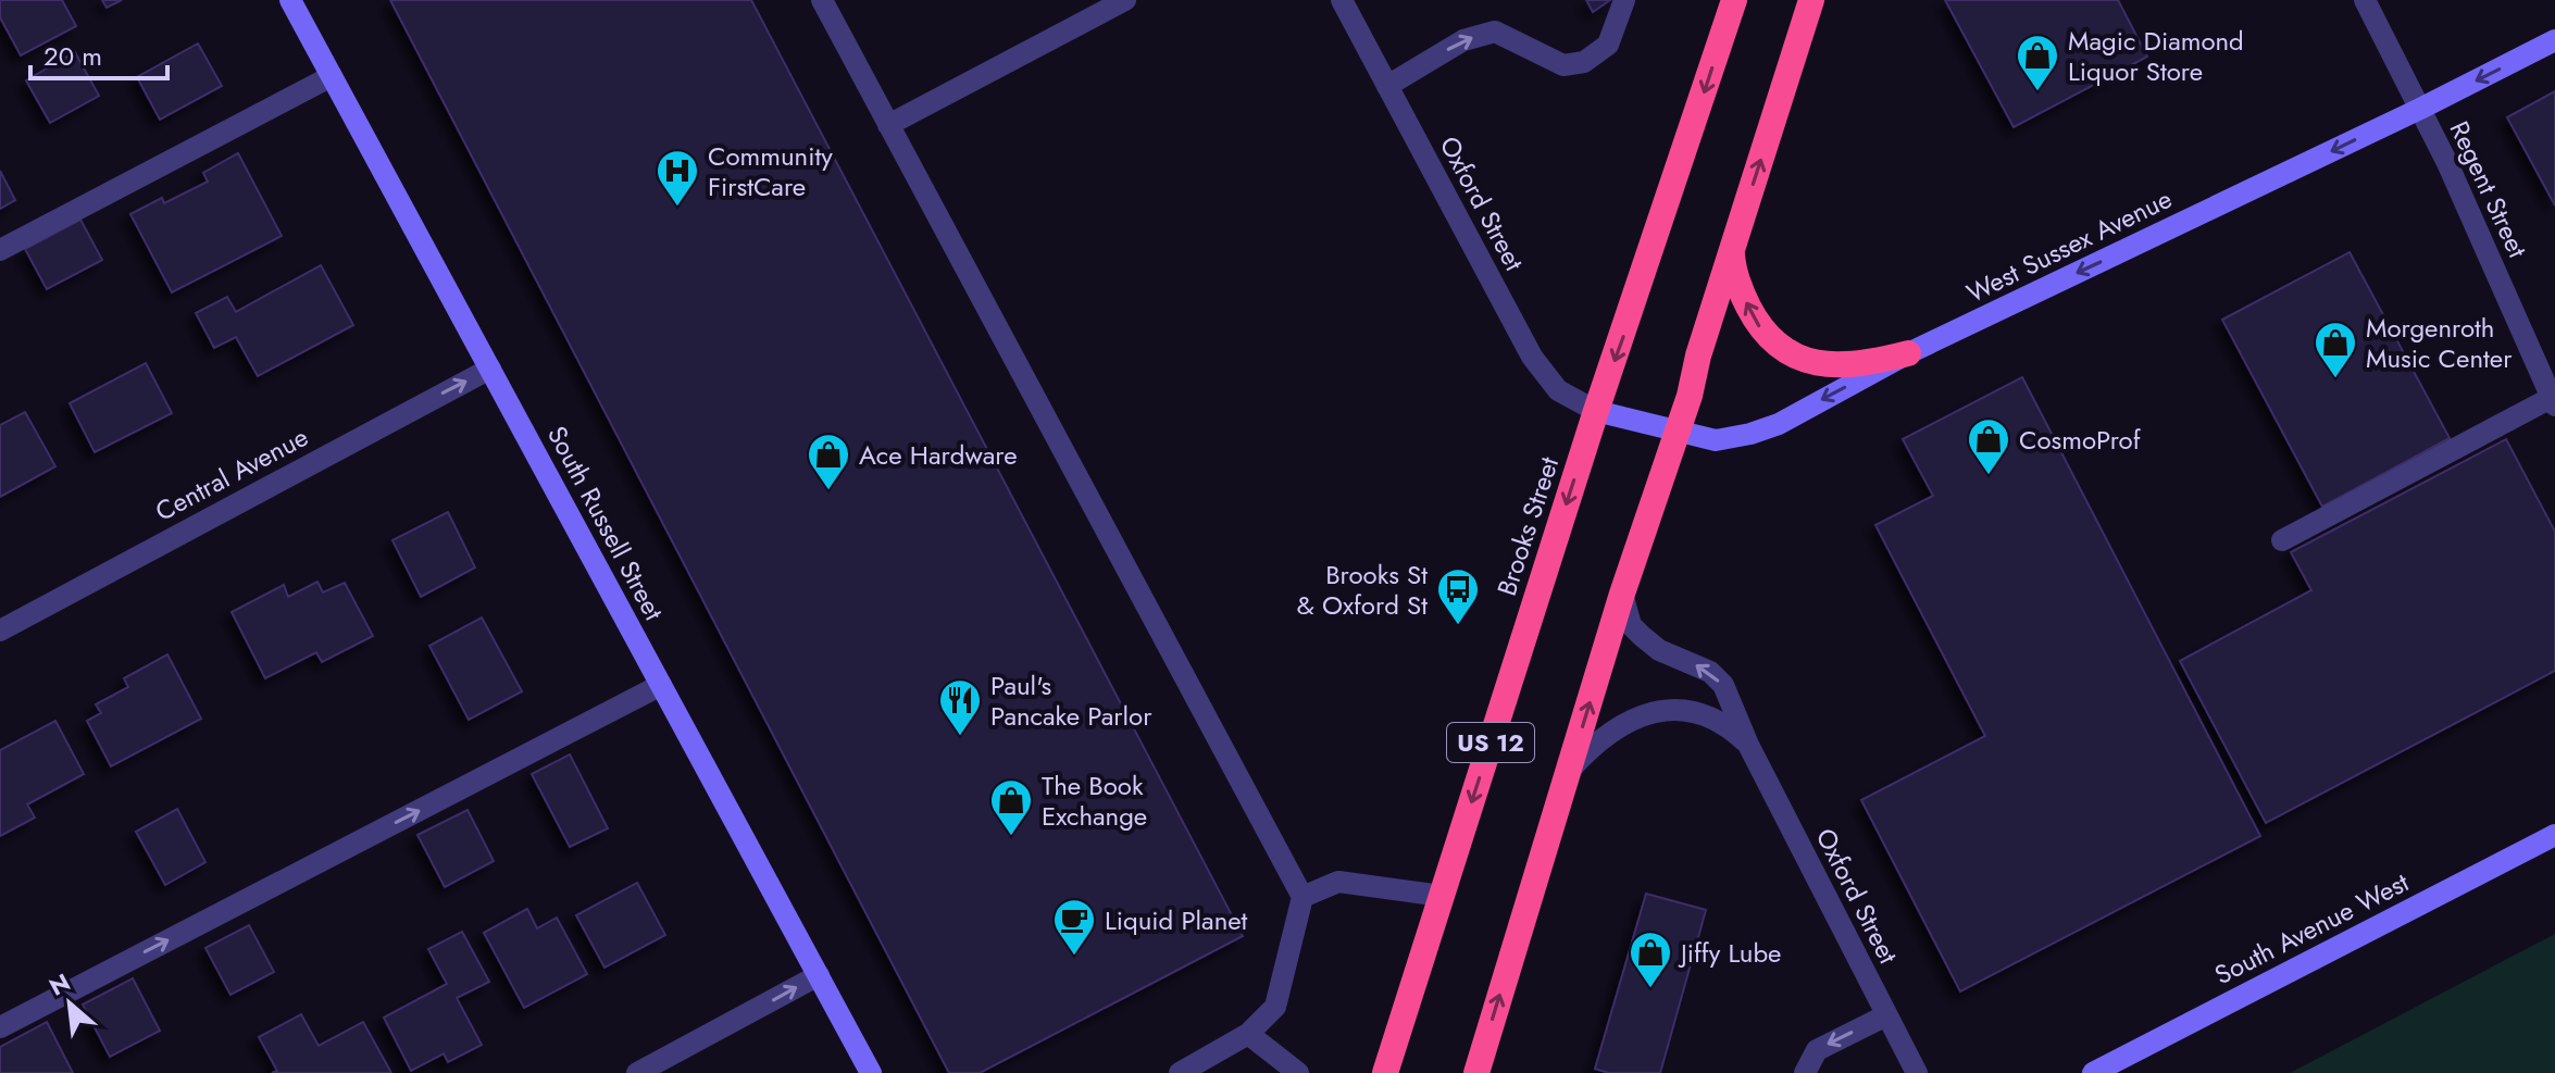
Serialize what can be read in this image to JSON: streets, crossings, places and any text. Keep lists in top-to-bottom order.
{
  "streets": {
    "highway": ["Brooks Street", "US 12"],
    "street": [
      "Regent Street",
      "Oxford Street",
      "West Sussex Avenue",
      "Central Avenue",
      "South Russell Street",
      "South Avenue West"
    ]
  },
  "crossings": [
    ["Regent Street", "West Sussex Avenue"],
    ["Oxford Street", "West Sussex Avenue"],
    ["Oxford Street", "Brooks Street"],
    ["Oxford Street", "US 12"],
    ["West Sussex Avenue", "Brooks Street"],
    ["West Sussex Avenue", "US 12"],
    ["Central Avenue", "South Russell Street"]
  ],
  "one_way": ["West Sussex Avenue", "Central Avenue"],
  "places": {
    "shop": [
      "Magic Diamond Liquor Store",
      "Morgenroth Music Center",
      "CosmoProf",
      "Ace Hardware",
      "The Book Exchange",
      "Jiffy Lube"
    ],
    "hospital": ["Community FirstCare"],
    "bus stop": ["Brooks St & Oxford St"],
    "restaurant": ["Paul's Pancake Parlor"],
    "cafe": ["Liquid Planet"]
  },
  "scale_bar": "20 m",
  "north": "top left"
}
